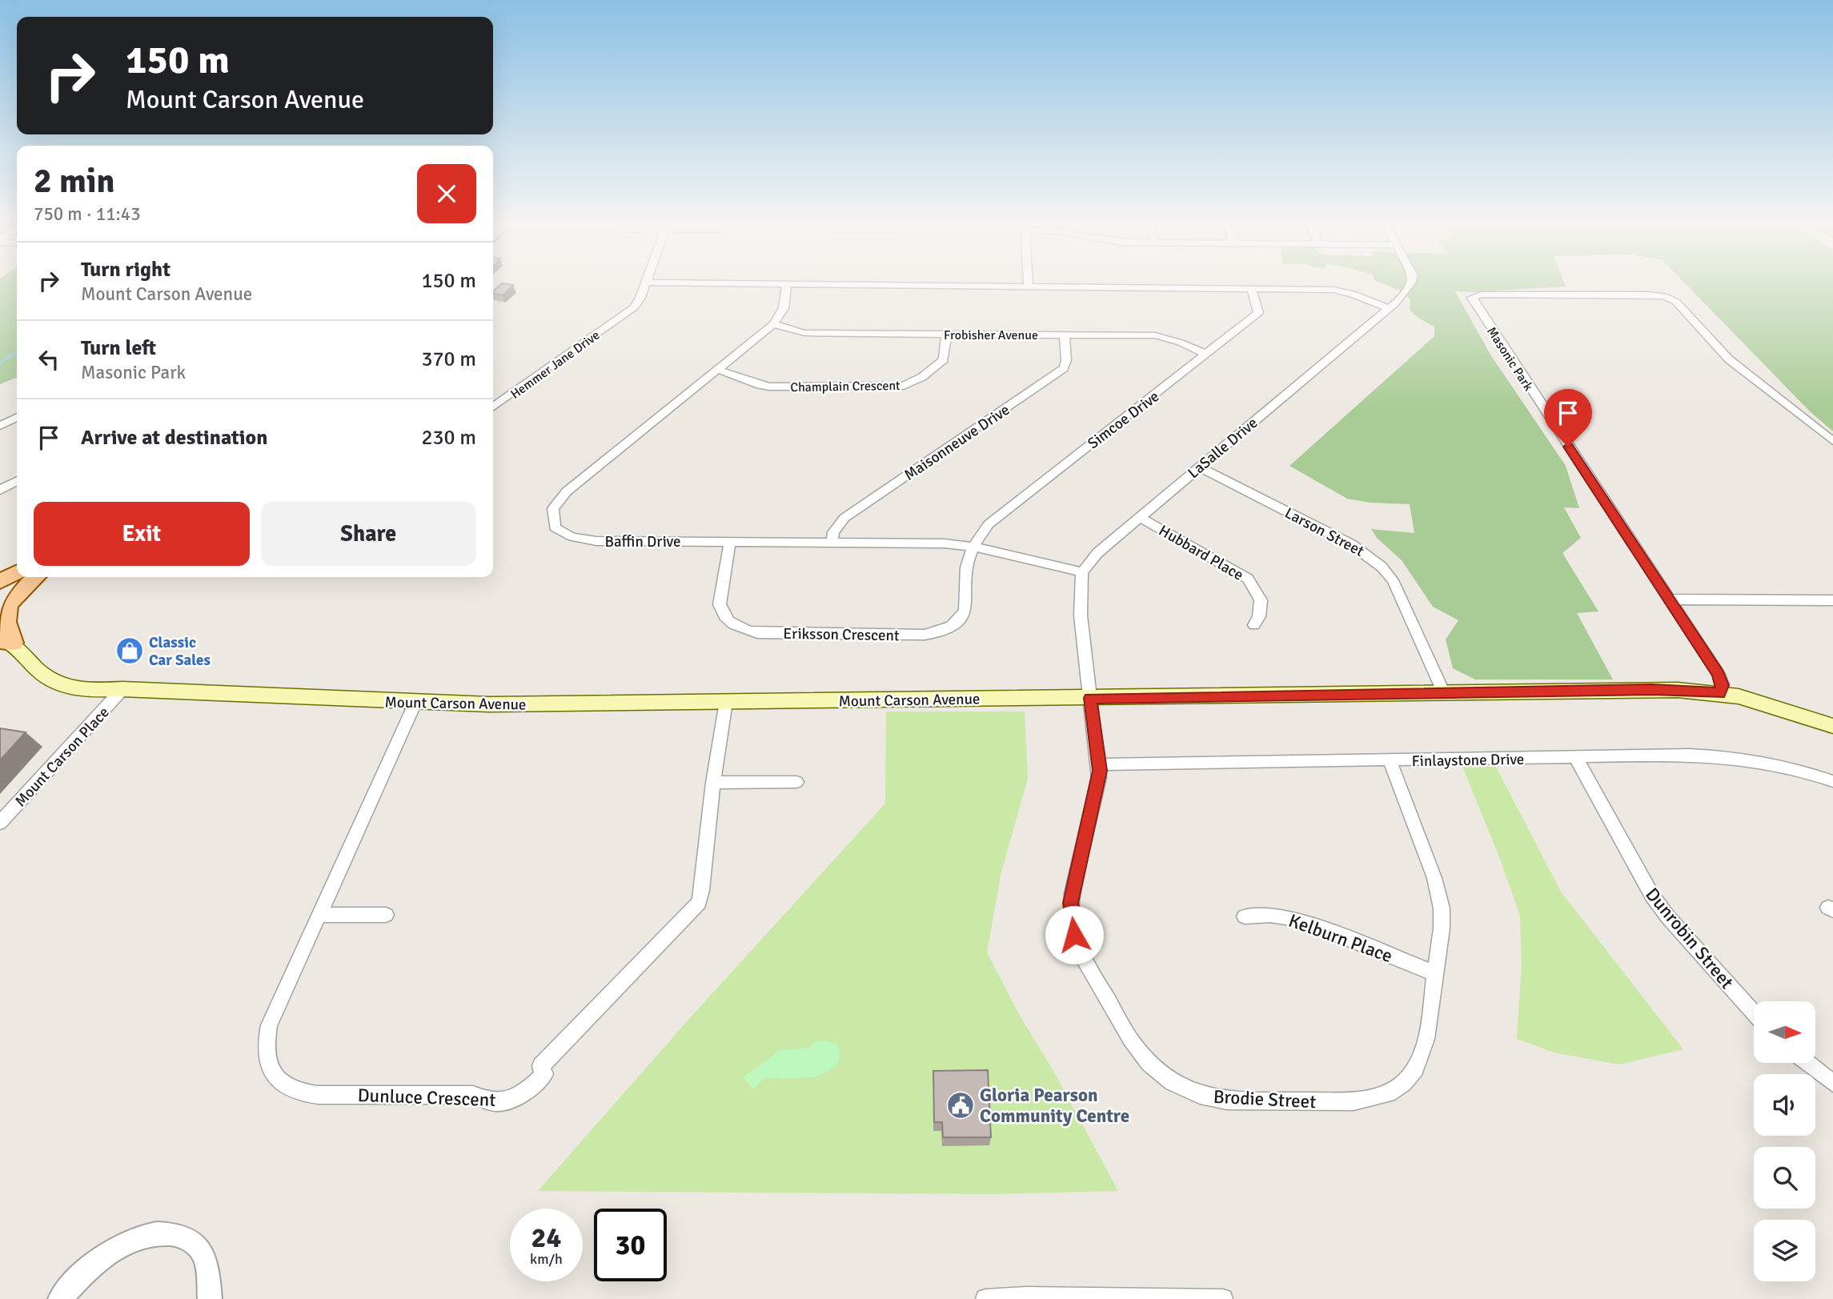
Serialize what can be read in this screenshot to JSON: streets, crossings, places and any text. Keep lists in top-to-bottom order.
{
  "streets": {
    "main road": ["Mount Carson Avenue"],
    "street": [
      "Frobisher Avenue",
      "Masonic Park",
      "Hemmer Jane Drive",
      "Champlain Crescent",
      "Simcoe Drive",
      "Maisonneuve Drive",
      "LaSalle Drive",
      "Larson Street",
      "Baffin Drive",
      "Hubbard Place",
      "Eriksson Crescent",
      "Mount Carson Place",
      "Finlaystone Drive",
      "Kelburn Place",
      "Dunrobin Street",
      "Dunluce Crescent",
      "Brodie Street"
    ]
  },
  "crossings": [
    ["Frobisher Avenue", "Champlain Crescent"],
    ["Frobisher Avenue", "Simcoe Drive"],
    ["Frobisher Avenue", "Maisonneuve Drive"],
    ["Frobisher Avenue", "Baffin Drive"],
    ["Masonic Park", "Mount Carson Avenue"],
    ["Champlain Crescent", "Baffin Drive"],
    ["Simcoe Drive", "Baffin Drive"],
    ["Simcoe Drive", "Eriksson Crescent"],
    ["Maisonneuve Drive", "Baffin Drive"],
    ["LaSalle Drive", "Larson Street"],
    ["LaSalle Drive", "Baffin Drive"],
    ["LaSalle Drive", "Hubbard Place"],
    ["Larson Street", "Mount Carson Avenue"],
    ["Baffin Drive", "Eriksson Crescent"],
    ["Mount Carson Avenue", "Mount Carson Place"],
    ["Mount Carson Avenue", "Dunluce Crescent"],
    ["Mount Carson Avenue", "Brodie Street"],
    ["Finlaystone Drive", "Dunrobin Street"],
    ["Finlaystone Drive", "Brodie Street"],
    ["Kelburn Place", "Brodie Street"]
  ],
  "places": {
    "shop": ["Classic Car Sales"],
    "public building": ["Gloria Pearson Community Centre"]
  },
  "north": "right",
  "page": {
    "turn": ["150 m", "Mount Carson Avenue"],
    "heading": ["2 min", "750 m · 11:43"],
    "list": [
      {
        "name": "Turn right",
        "note": "Mount Carson Avenue",
        "value": "150 m"
      },
      {
        "name": "Turn left",
        "note": "Masonic Park",
        "value": "370 m"
      },
      {
        "name": "Arrive at destination",
        "value": "230 m"
      }
    ],
    "buttons": ["Exit", "Share"],
    "speed": "24 km/h",
    "limit": "30"
  }
}
